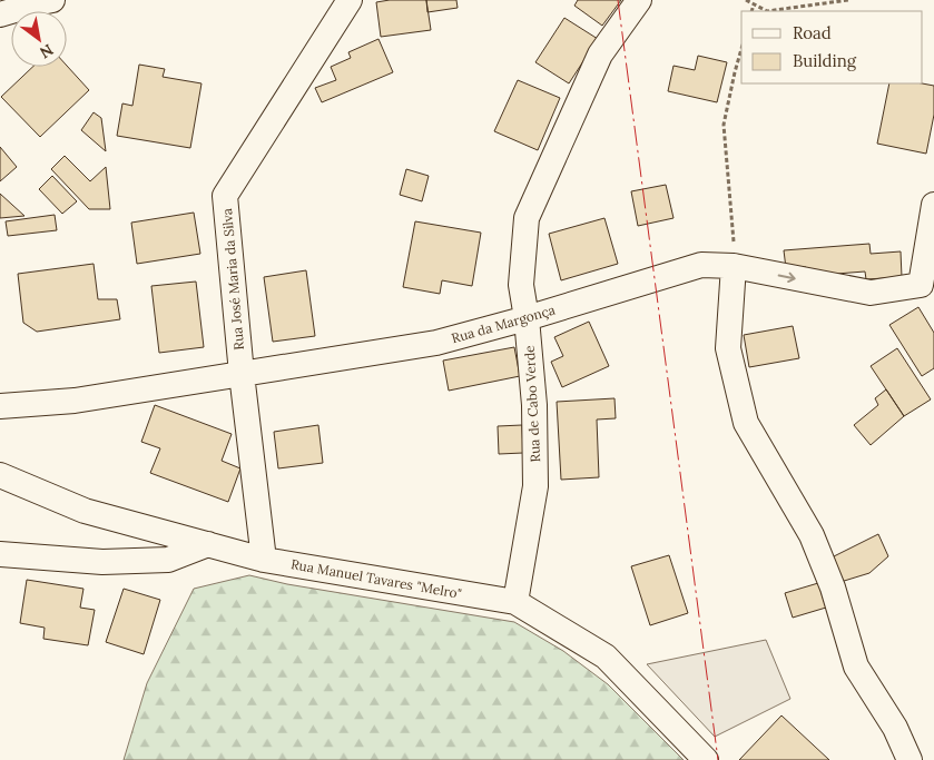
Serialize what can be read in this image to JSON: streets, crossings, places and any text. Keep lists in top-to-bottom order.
{
  "streets": {
    "street": [
      "Rua José Maria da Silva",
      "Rua da Margonça",
      "Rua de Cabo Verde",
      "Rua Manuel Tavares \"Melro\""
    ]
  },
  "crossings": [
    ["Rua José Maria da Silva", "Rua da Margonça"],
    ["Rua José Maria da Silva", "Rua Manuel Tavares \"Melro\""],
    ["Rua da Margonça", "Rua de Cabo Verde"],
    ["Rua de Cabo Verde", "Rua Manuel Tavares \"Melro\""]
  ],
  "legend": ["Road", "Building"],
  "north": "bottom right"
}
